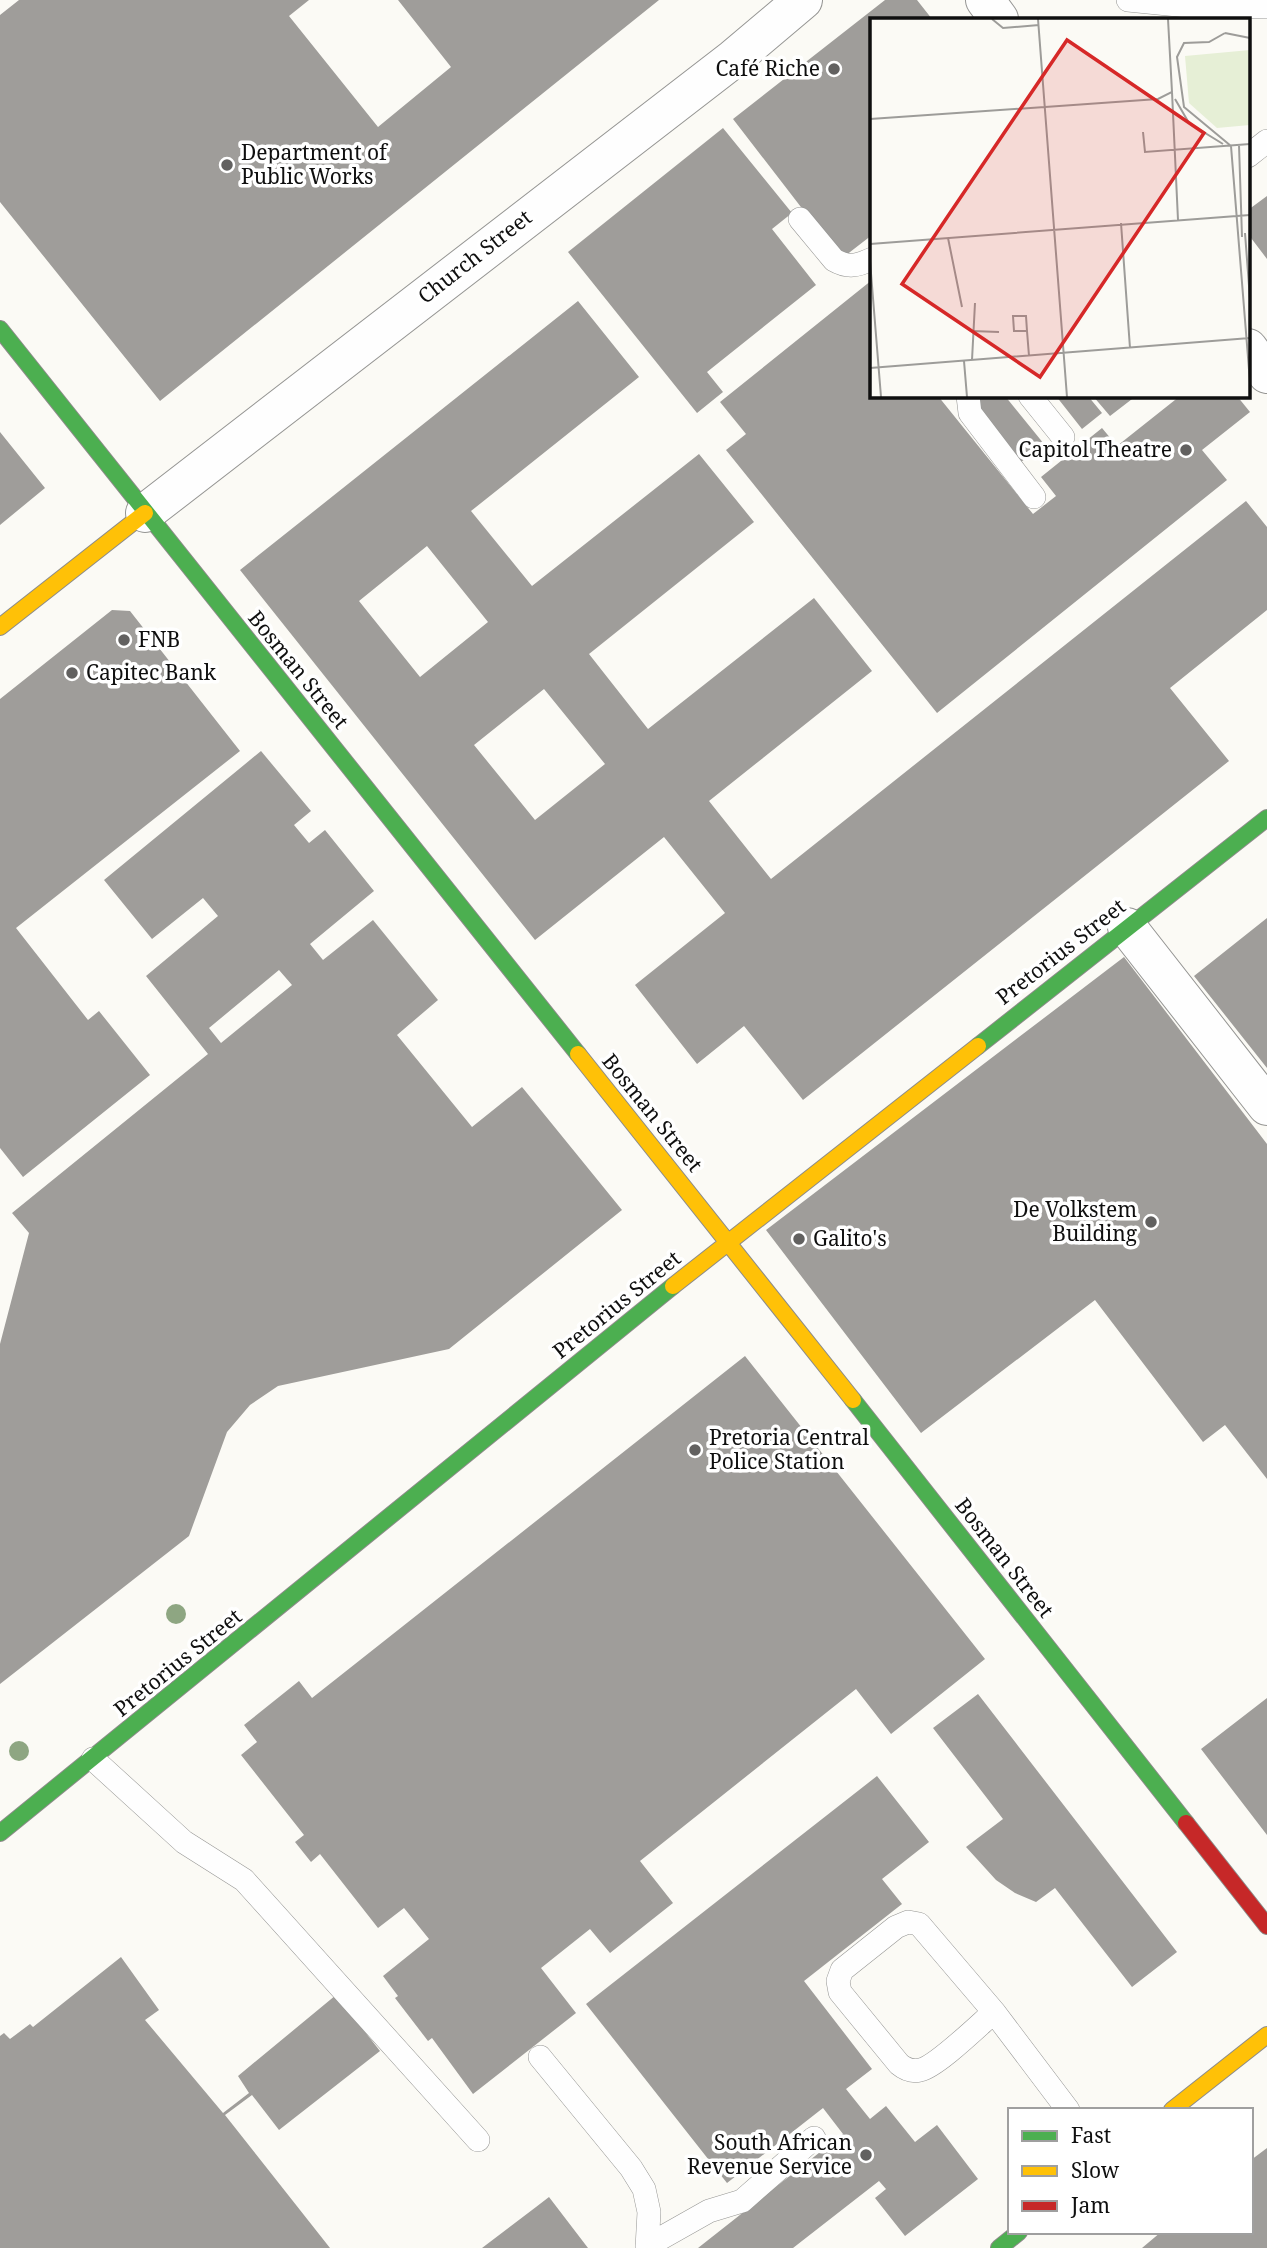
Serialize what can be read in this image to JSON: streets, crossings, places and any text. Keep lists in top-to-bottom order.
{
  "streets": {
    "main road": ["Bosman Street", "Pretorius Street"],
    "street": ["Church Street"]
  },
  "crossings": [
    ["Church Street", "Bosman Street"],
    ["Bosman Street", "Pretorius Street"]
  ],
  "places": [
    "Café Riche",
    "Department of Public Works",
    "Capitol Theatre",
    "FNB",
    "Capitec Bank",
    "De Volkstem Building",
    "Galito's",
    "Pretoria Central Police Station",
    "South African Revenue Service"
  ],
  "legend": ["Fast", "Slow", "Jam"]
}
